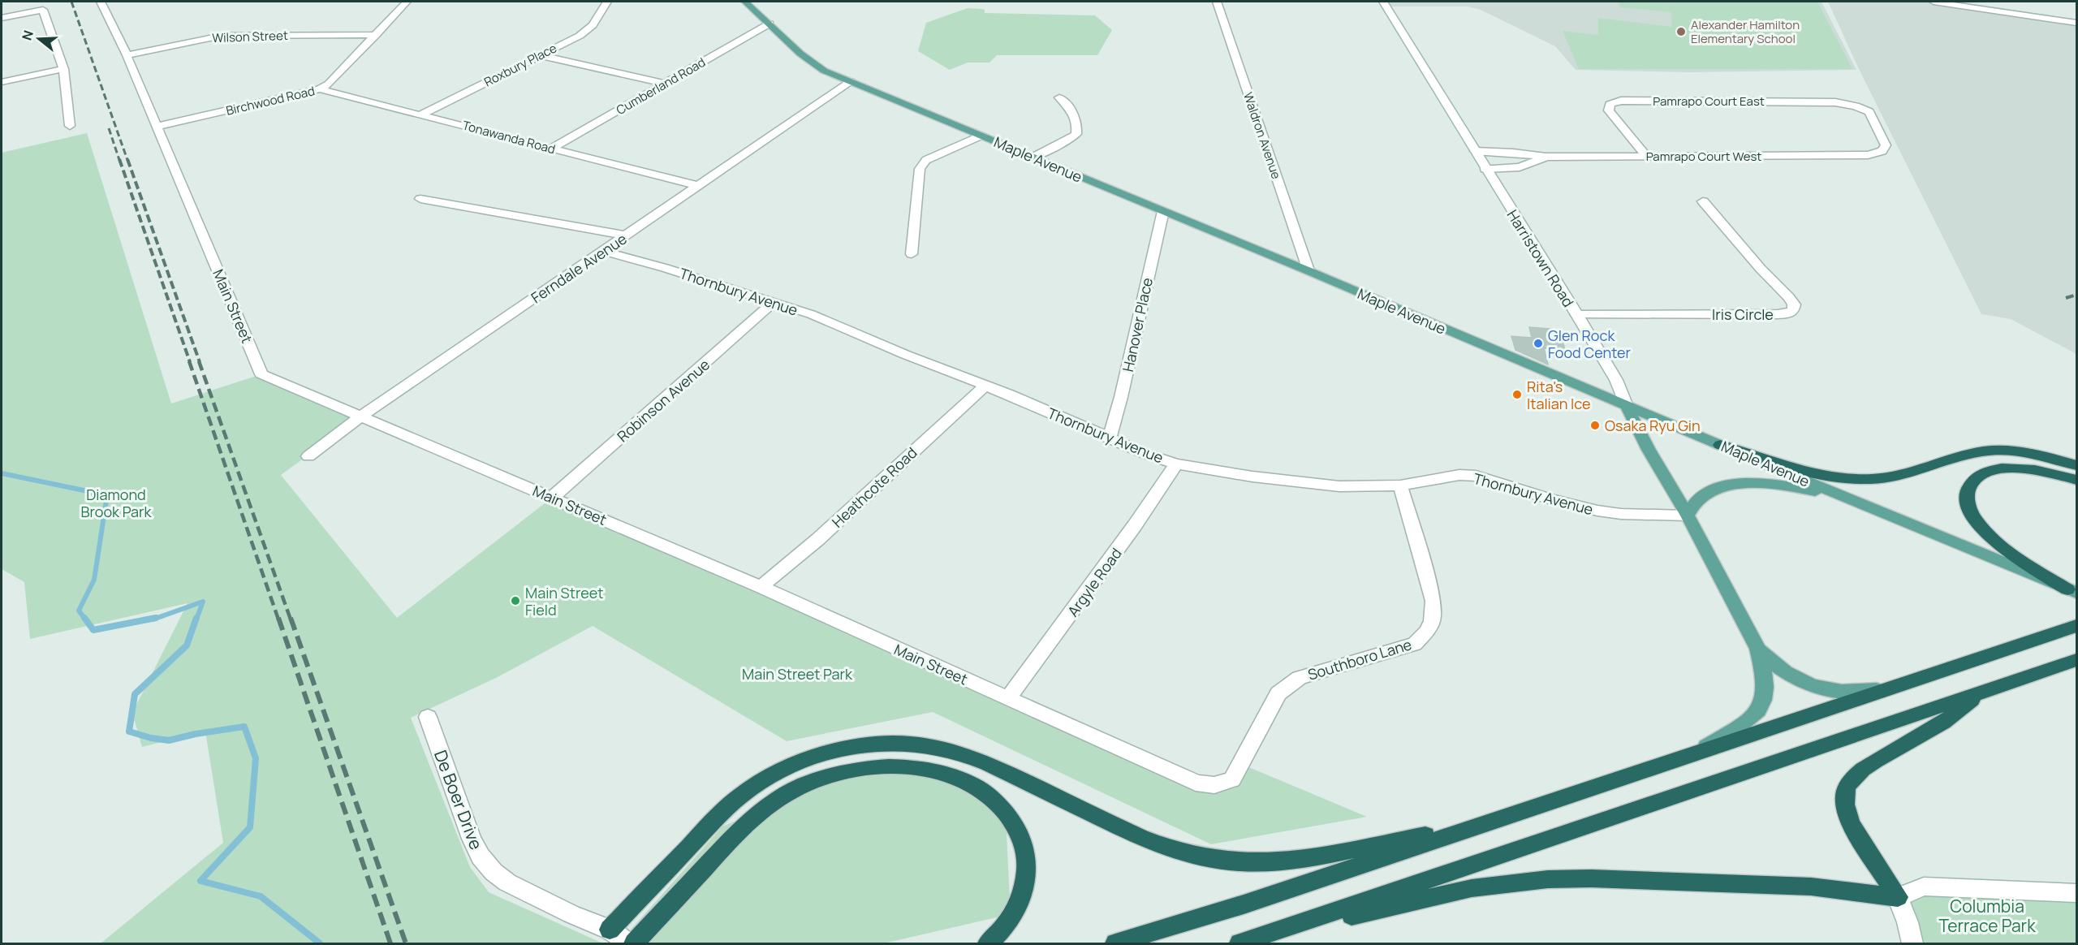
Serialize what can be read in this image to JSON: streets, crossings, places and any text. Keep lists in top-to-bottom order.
{
  "streets": {
    "main road": ["Maple Avenue", "Harristown Road"],
    "street": [
      "Wilson Street",
      "Roxbury Place",
      "Cumberland Road",
      "Birchwood Road",
      "Pamrapo Court East",
      "Waldron Avenue",
      "Tonawanda Road",
      "Pamrapo Court West",
      "Ferndale Avenue",
      "Thornbury Avenue",
      "Main Street",
      "Iris Circle",
      "Hanover Place",
      "Robinson Avenue",
      "Heathcote Road",
      "Argyle Road",
      "Southboro Lane",
      "De Boer Drive"
    ]
  },
  "crossings": [
    ["Wilson Street", "Birchwood Road"],
    ["Wilson Street", "Main Street"],
    ["Roxbury Place", "Tonawanda Road"],
    ["Cumberland Road", "Tonawanda Road"],
    ["Cumberland Road", "Maple Avenue"],
    ["Birchwood Road", "Tonawanda Road"],
    ["Birchwood Road", "Main Street"],
    ["Pamrapo Court East", "Pamrapo Court West"],
    ["Waldron Avenue", "Maple Avenue"],
    ["Tonawanda Road", "Ferndale Avenue"],
    ["Pamrapo Court West", "Harristown Road"],
    ["Maple Avenue", "Harristown Road"],
    ["Maple Avenue", "Ferndale Avenue"],
    ["Maple Avenue", "Hanover Place"],
    ["Harristown Road", "Thornbury Avenue"],
    ["Harristown Road", "Iris Circle"],
    ["Ferndale Avenue", "Thornbury Avenue"],
    ["Ferndale Avenue", "Main Street"],
    ["Thornbury Avenue", "Hanover Place"],
    ["Thornbury Avenue", "Robinson Avenue"],
    ["Thornbury Avenue", "Heathcote Road"],
    ["Thornbury Avenue", "Argyle Road"],
    ["Thornbury Avenue", "Southboro Lane"],
    ["Main Street", "Robinson Avenue"],
    ["Main Street", "Heathcote Road"],
    ["Main Street", "Argyle Road"],
    ["Main Street", "Southboro Lane"]
  ],
  "parks": ["Diamond Brook Park", "Main Street Park", "Columbia Terrace Park"],
  "places": [
    "Alexander Hamilton Elementary School",
    "Glen Rock Food Center",
    "Rita's Italian Ice",
    "Osaka Ryu Gin",
    "Main Street Field"
  ],
  "north": "left"
}
